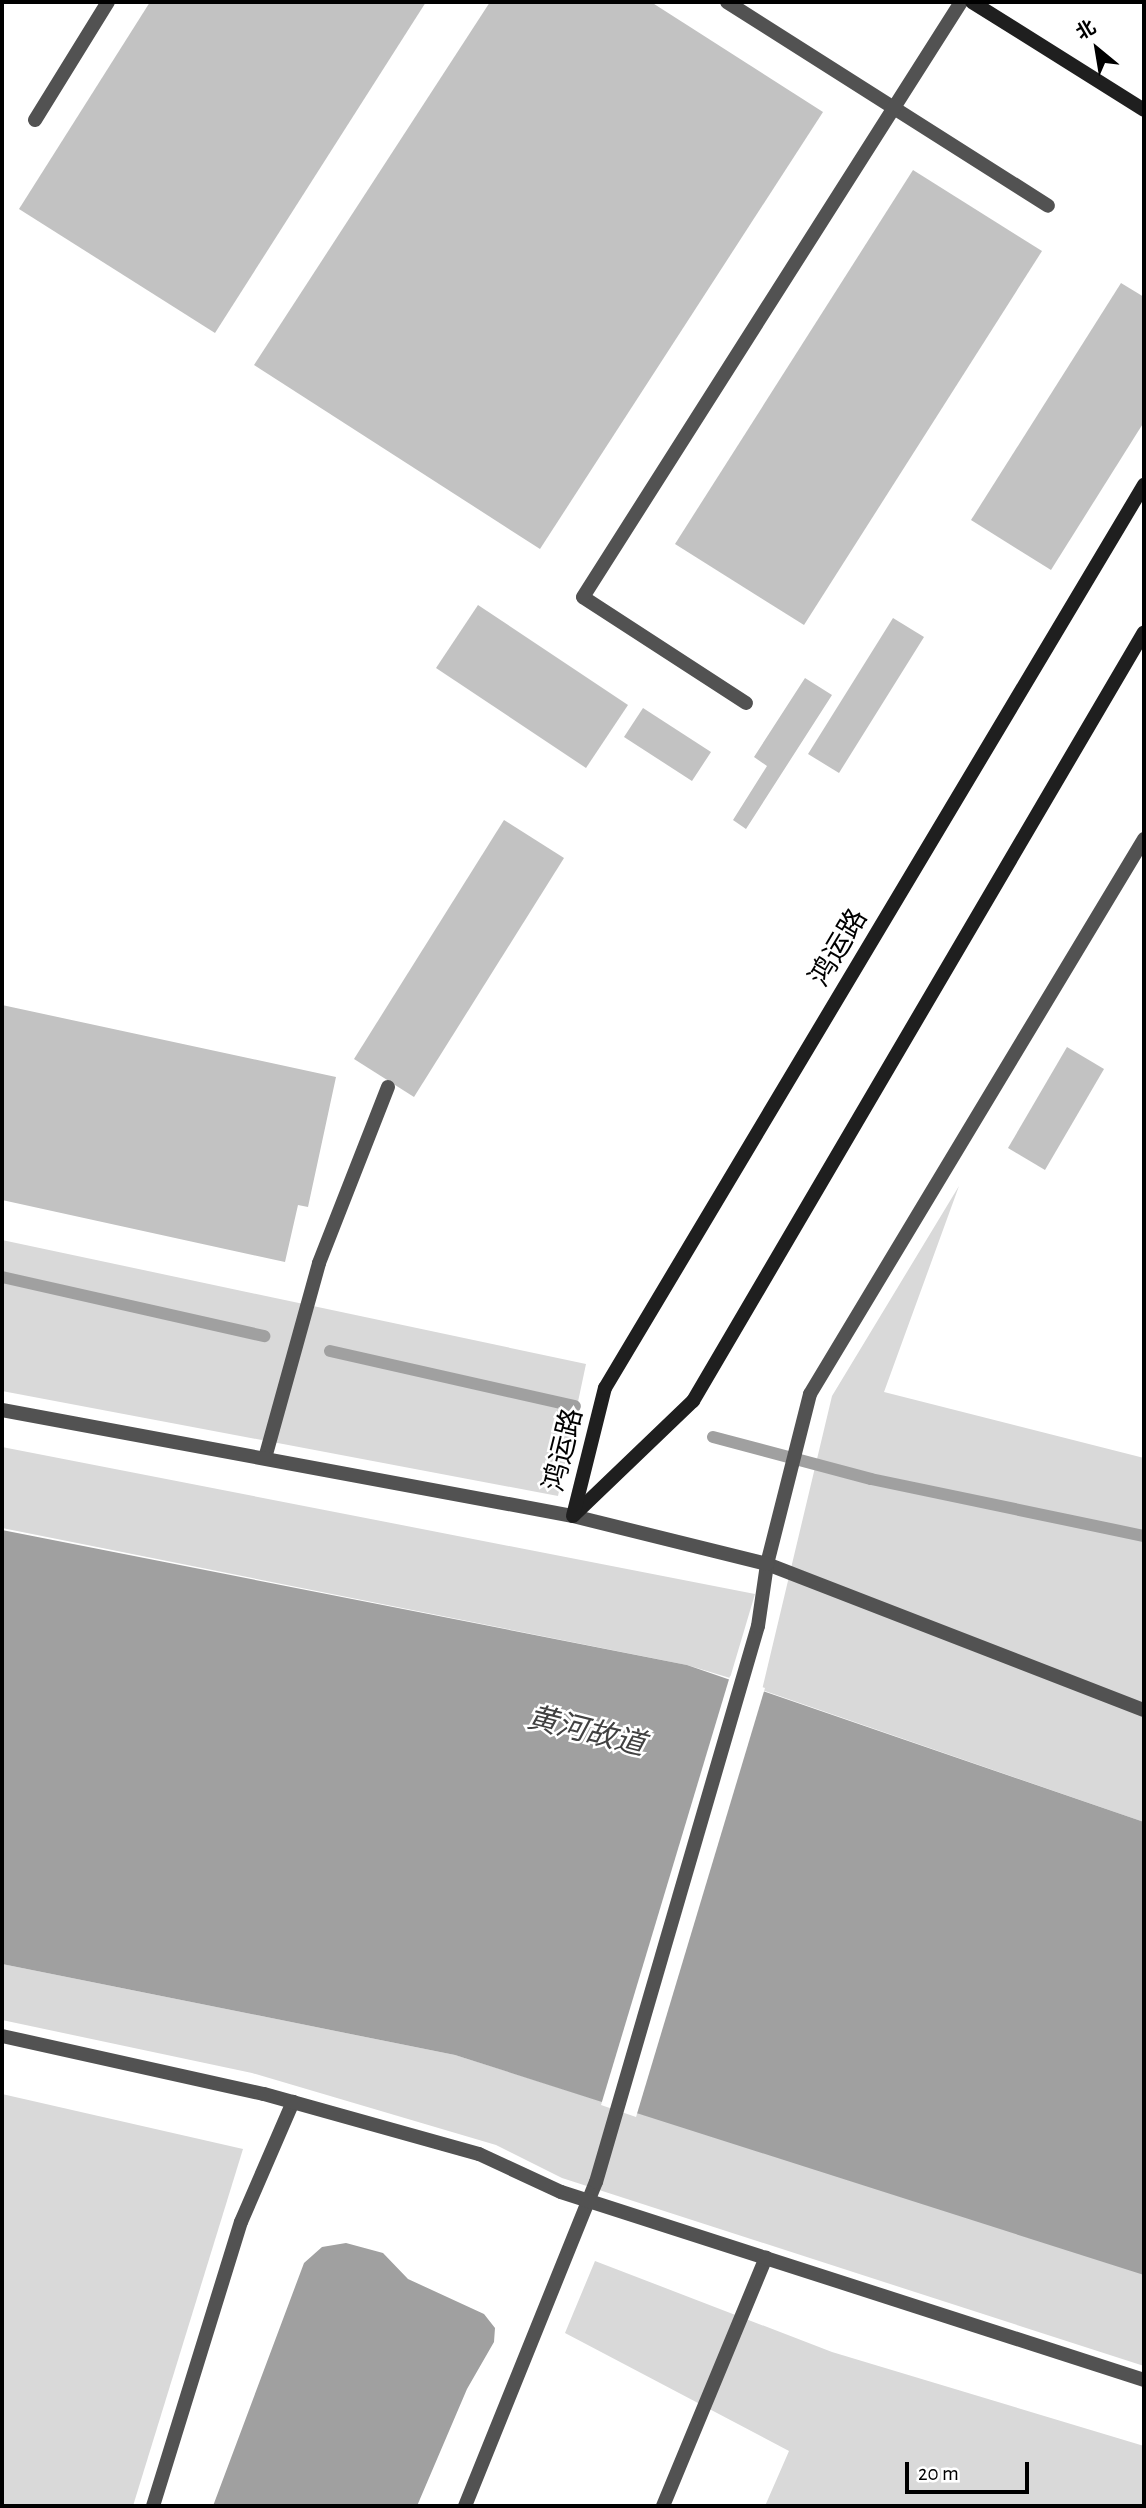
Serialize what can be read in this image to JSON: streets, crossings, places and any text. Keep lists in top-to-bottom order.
{
  "streets": {
    "street": ["鸿运路"]
  },
  "water": ["黄河故道"],
  "scale_bar": "20 m",
  "north": "top left"
}
